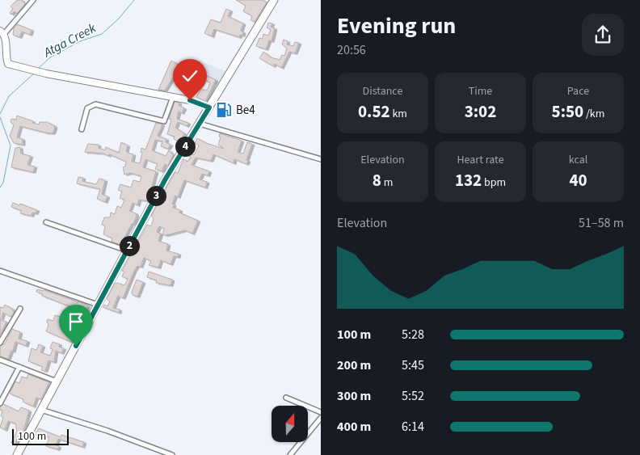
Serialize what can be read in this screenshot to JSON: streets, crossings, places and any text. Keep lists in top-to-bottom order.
{
  "water": ["Atga Creek"],
  "places": {
    "fuel station": ["Be4"]
  },
  "scale_bar": "100 m",
  "north": "top",
  "page": {
    "heading": ["Evening run", "20:56"],
    "stats": [
      ["Distance", "0.52 km"],
      ["Time", "3:02"],
      ["Pace", "5:50 /km"],
      ["Elevation", "8 m"],
      ["Heart rate", "132 bpm"],
      ["kcal", "40"]
    ],
    "pins": ["4", "3", "2"],
    "chart": ["Elevation", "51–58 m"],
    "list": [
      {
        "name": "100 m",
        "note": "5:28"
      },
      {
        "name": "200 m",
        "note": "5:45"
      },
      {
        "name": "300 m",
        "note": "5:52"
      },
      {
        "name": "400 m",
        "note": "6:14"
      }
    ],
    "scale": "100 m"
  }
}
